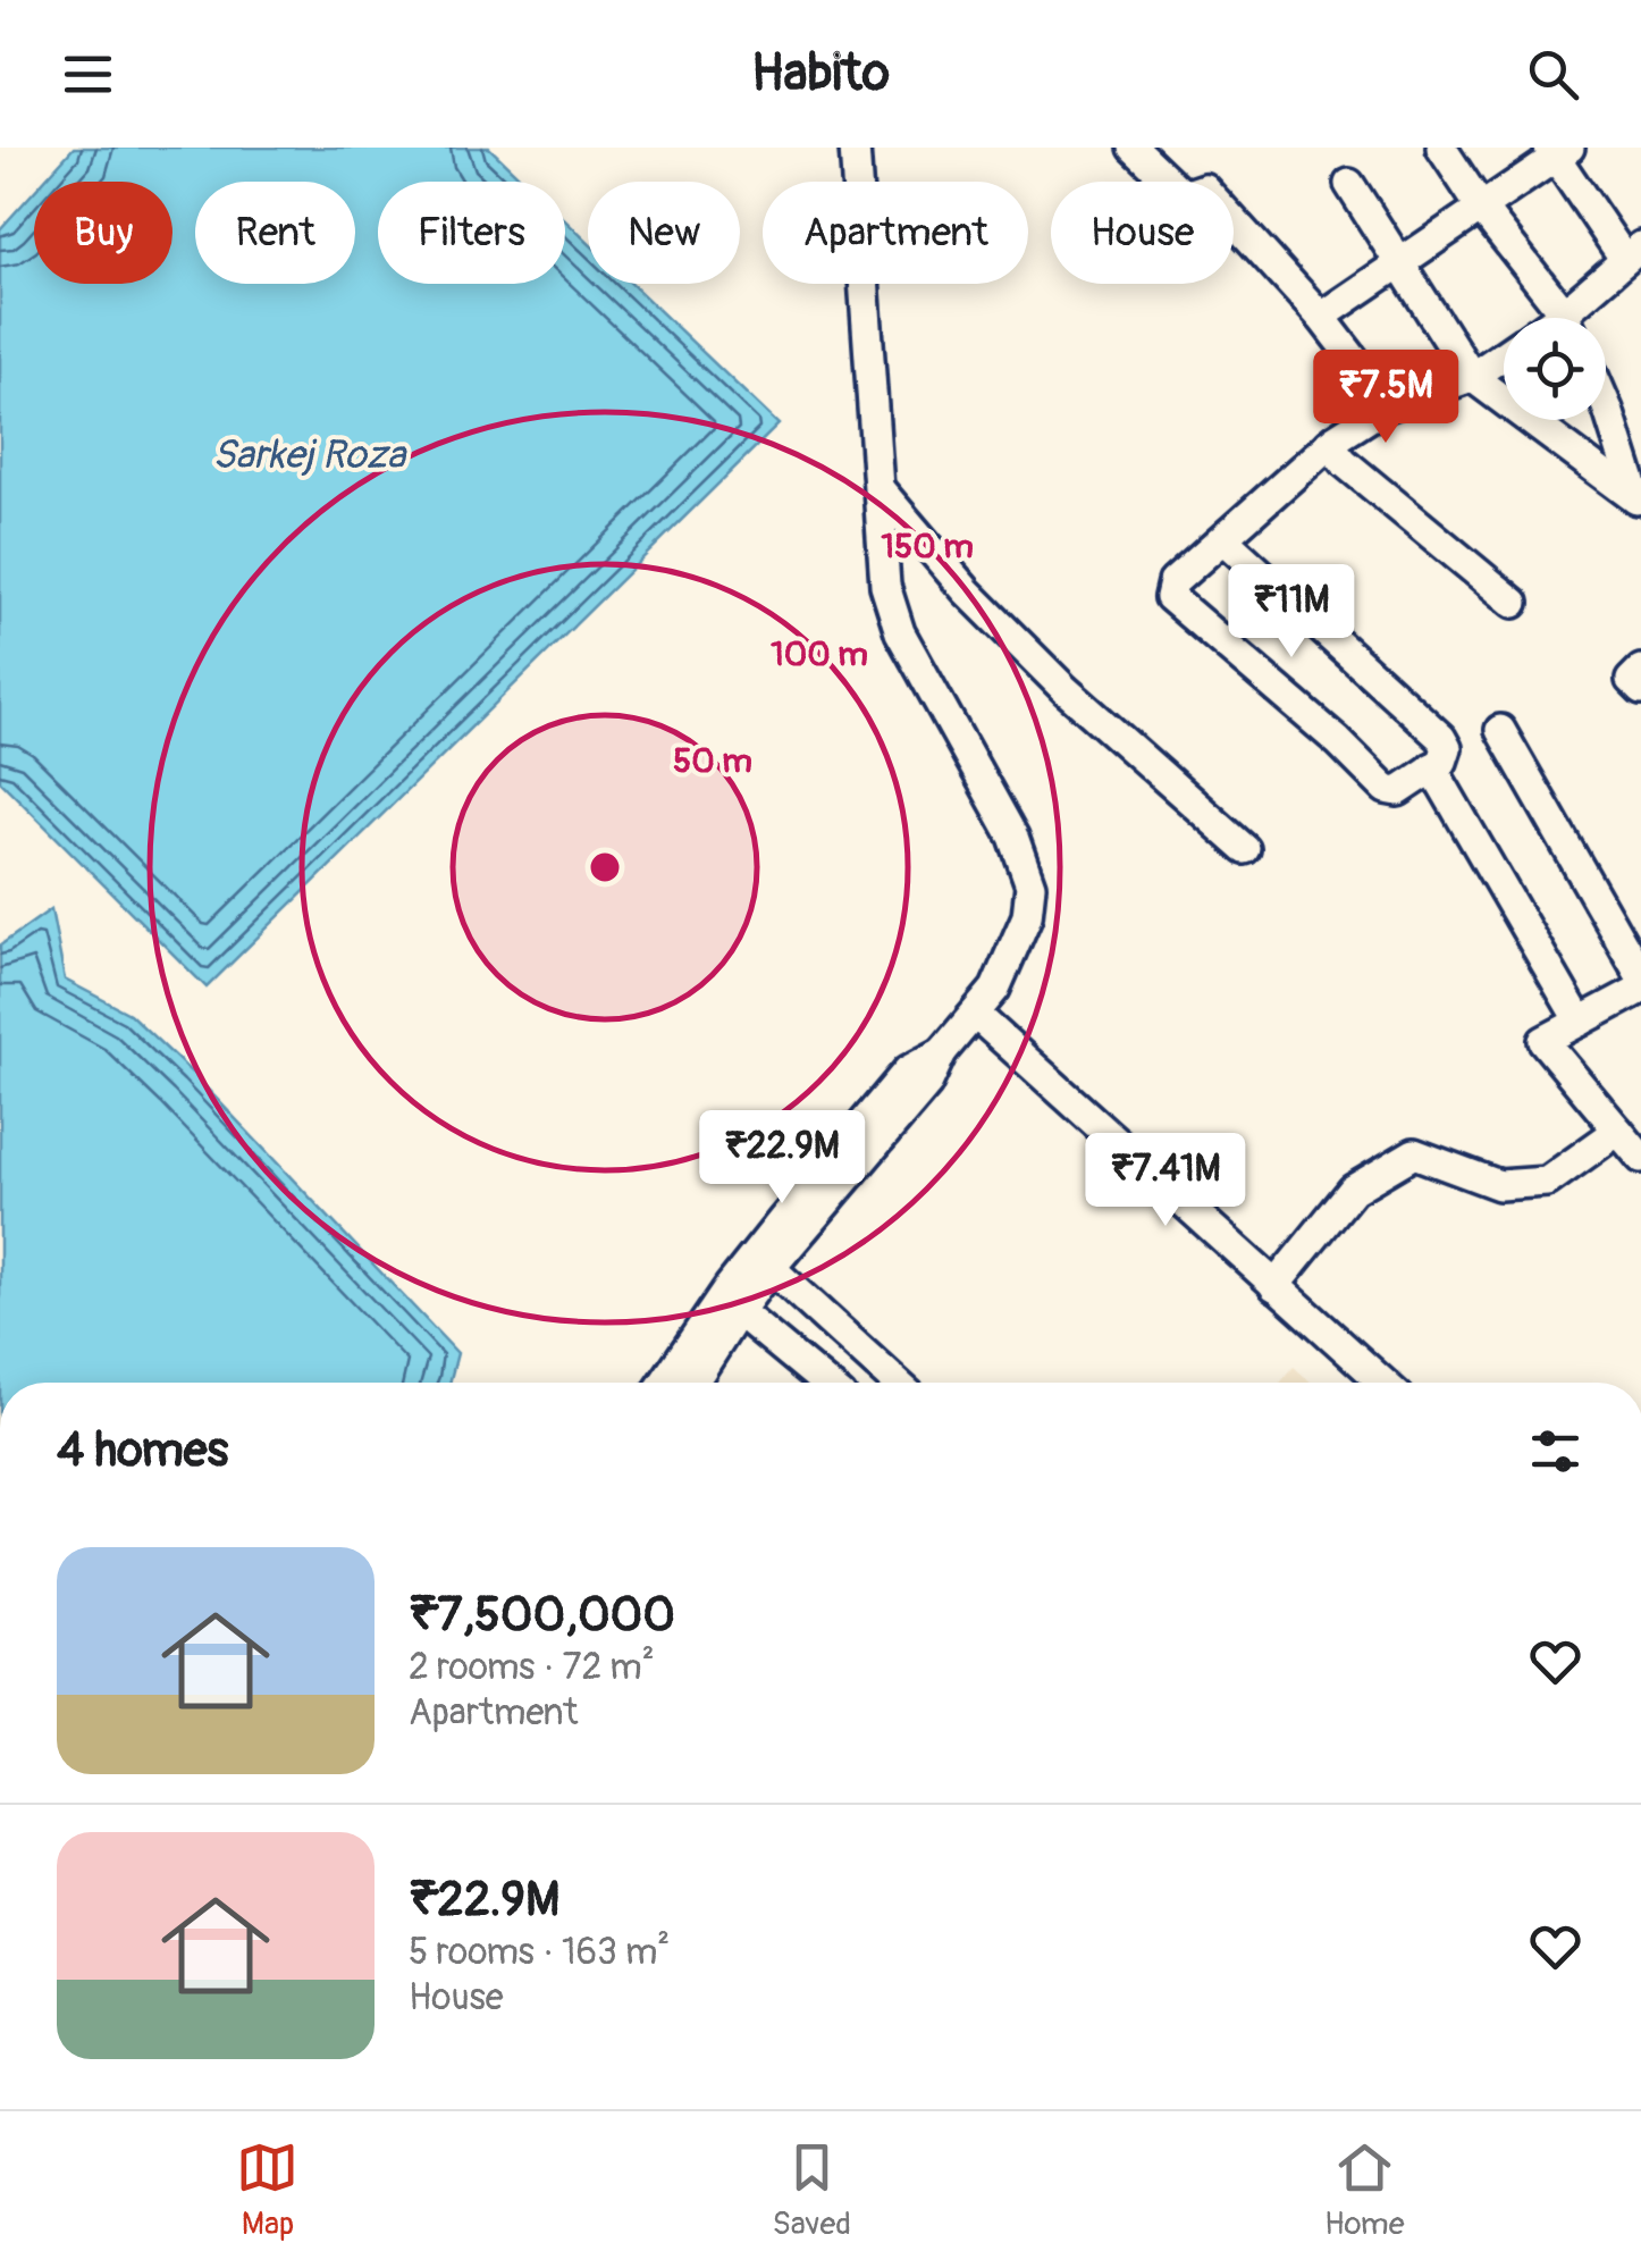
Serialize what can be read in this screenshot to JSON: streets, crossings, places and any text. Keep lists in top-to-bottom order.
{
  "water": ["Sarkej Roza"],
  "page": {
    "header": "Habito",
    "chip": [
      "Buy",
      "Rent",
      "Filters",
      "New",
      "Apartment",
      "House"
    ],
    "price": [
      "₹7.5M",
      "₹11M",
      "₹22.9M",
      "₹7.41M"
    ],
    "heading": "4 homes",
    "list": [
      {
        "name": "₹7,500,000",
        "note": "2 rooms · 72 m² · Apartment"
      },
      {
        "name": "₹22.9M",
        "note": "5 rooms · 163 m² · House"
      }
    ],
    "tabs": ["Map", "Saved", "Home"]
  },
  "rings": ["150 m", "100 m", "50 m"]
}
